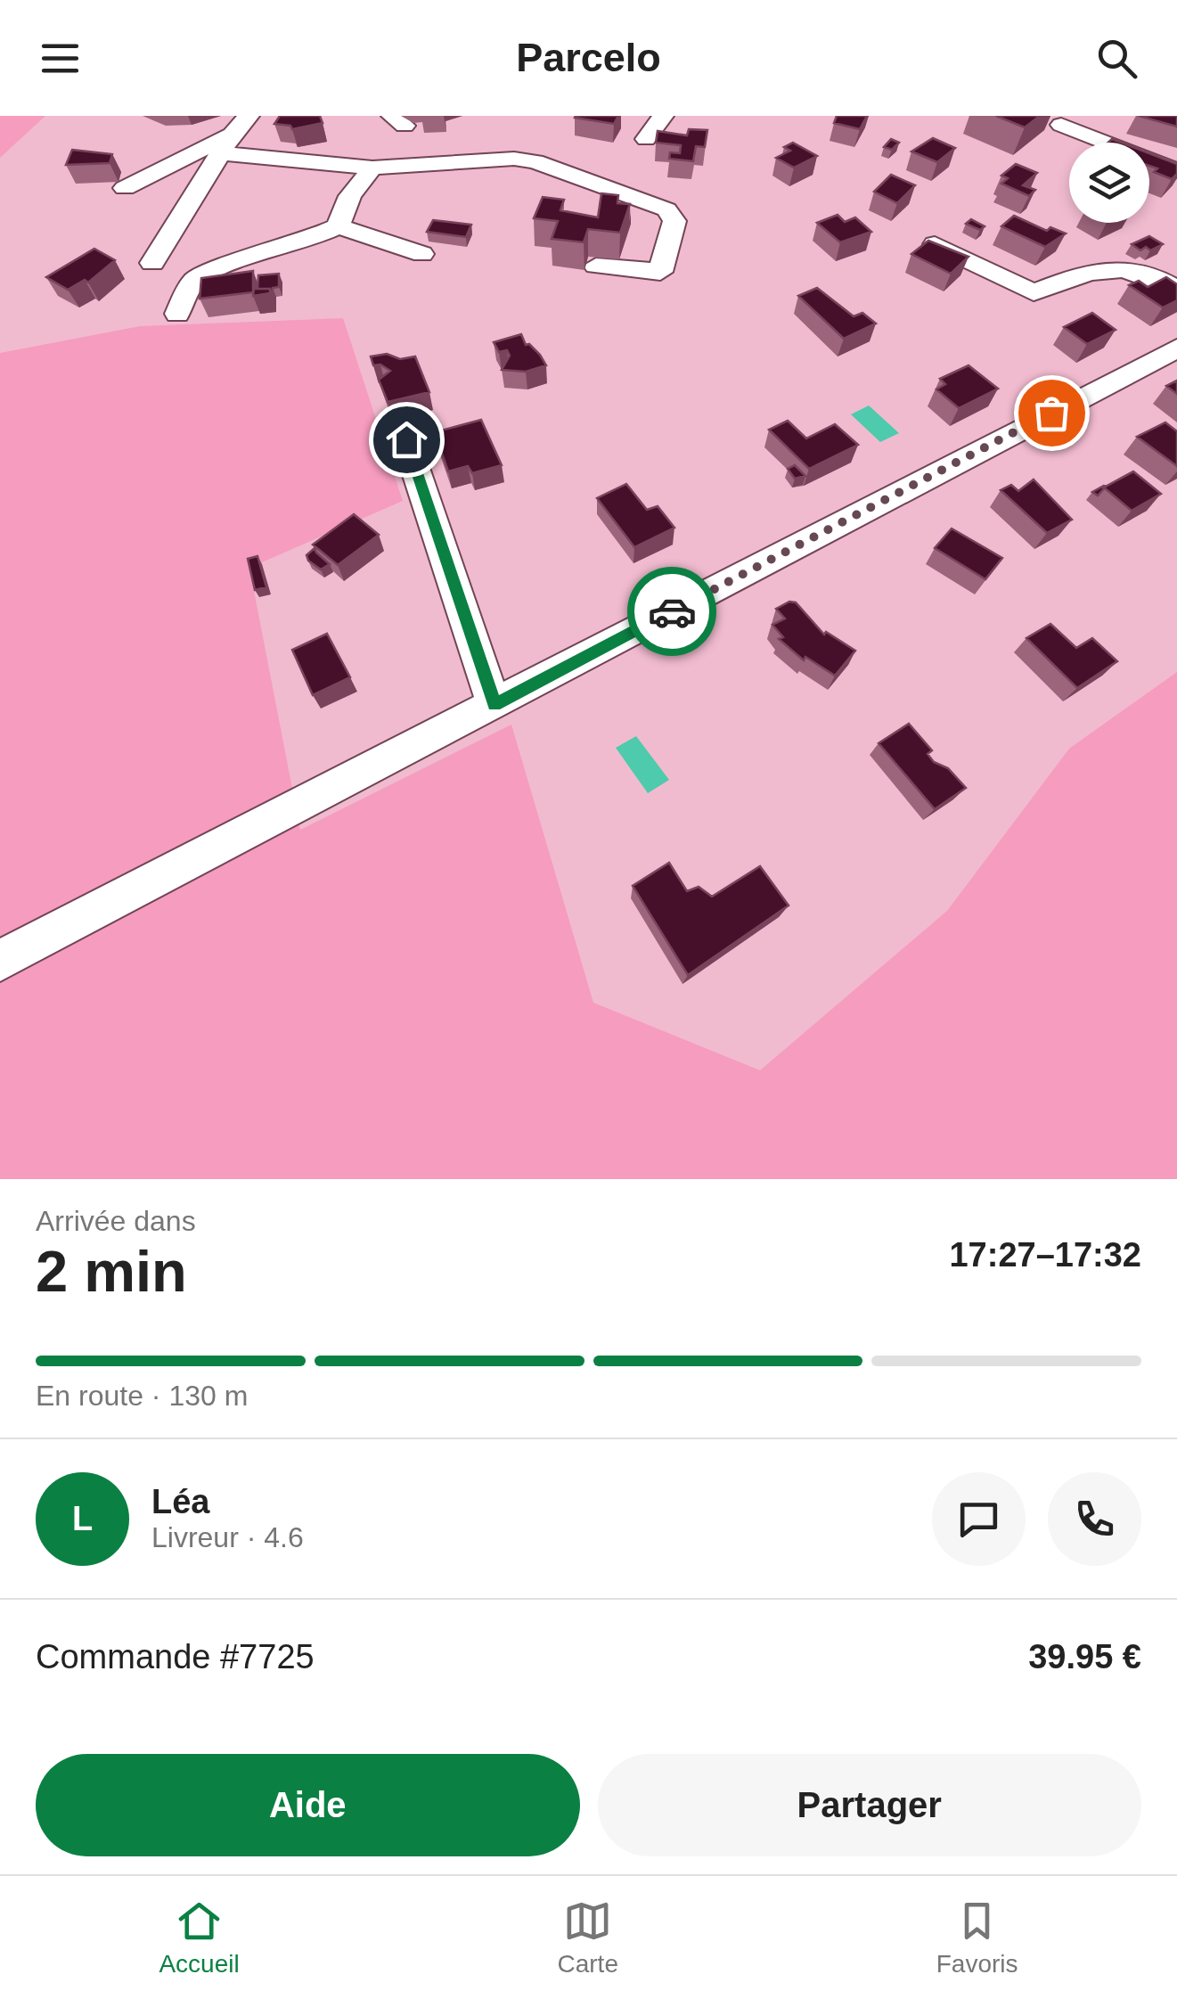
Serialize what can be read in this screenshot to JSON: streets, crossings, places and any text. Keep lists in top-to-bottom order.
{
  "page": {
    "header": "Parcelo",
    "heading": ["2 min", "Arrivée dans", "17:27–17:32"],
    "panel": [
      "Léa",
      "Livreur · 4.6",
      "Commande #7725",
      "39.95 €"
    ],
    "bar": "En route · 130 m",
    "round": "L",
    "buttons": ["Aide", "Partager"],
    "tabs": ["Accueil", "Carte", "Favoris"]
  }
}
